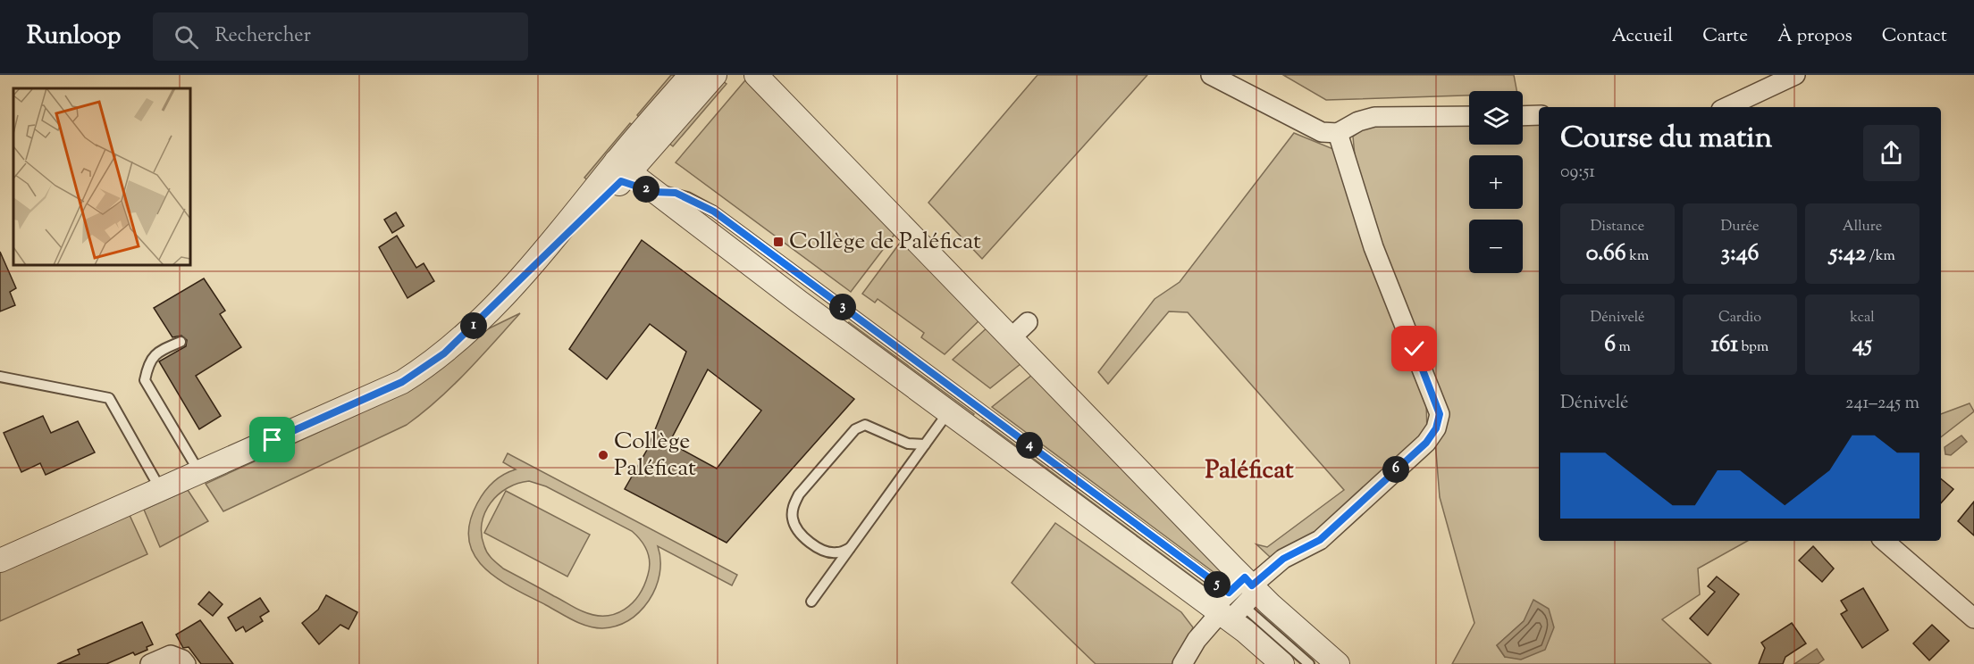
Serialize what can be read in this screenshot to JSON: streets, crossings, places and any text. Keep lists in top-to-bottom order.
{
  "districts": ["Paléficat"],
  "places": {
    "transit": ["Collège de Paléficat"],
    "other": ["Collège Paléficat"]
  },
  "page": {
    "header": "Runloop",
    "search": "Rechercher",
    "nav": [
      "Accueil",
      "Carte",
      "À propos",
      "Contact"
    ],
    "map_buttons": ["+", "−"],
    "heading": ["Course du matin", "09:51"],
    "pins": [
      "2",
      "3",
      "1",
      "4",
      "6",
      "5"
    ],
    "stats": [
      ["Distance", "0.66 km"],
      ["Durée", "3:46"],
      ["Allure", "5:42 /km"],
      ["Dénivelé", "6 m"],
      ["Cardio", "161 bpm"],
      ["kcal", "45"]
    ],
    "chart": ["Dénivelé", "241–245 m"]
  }
}
